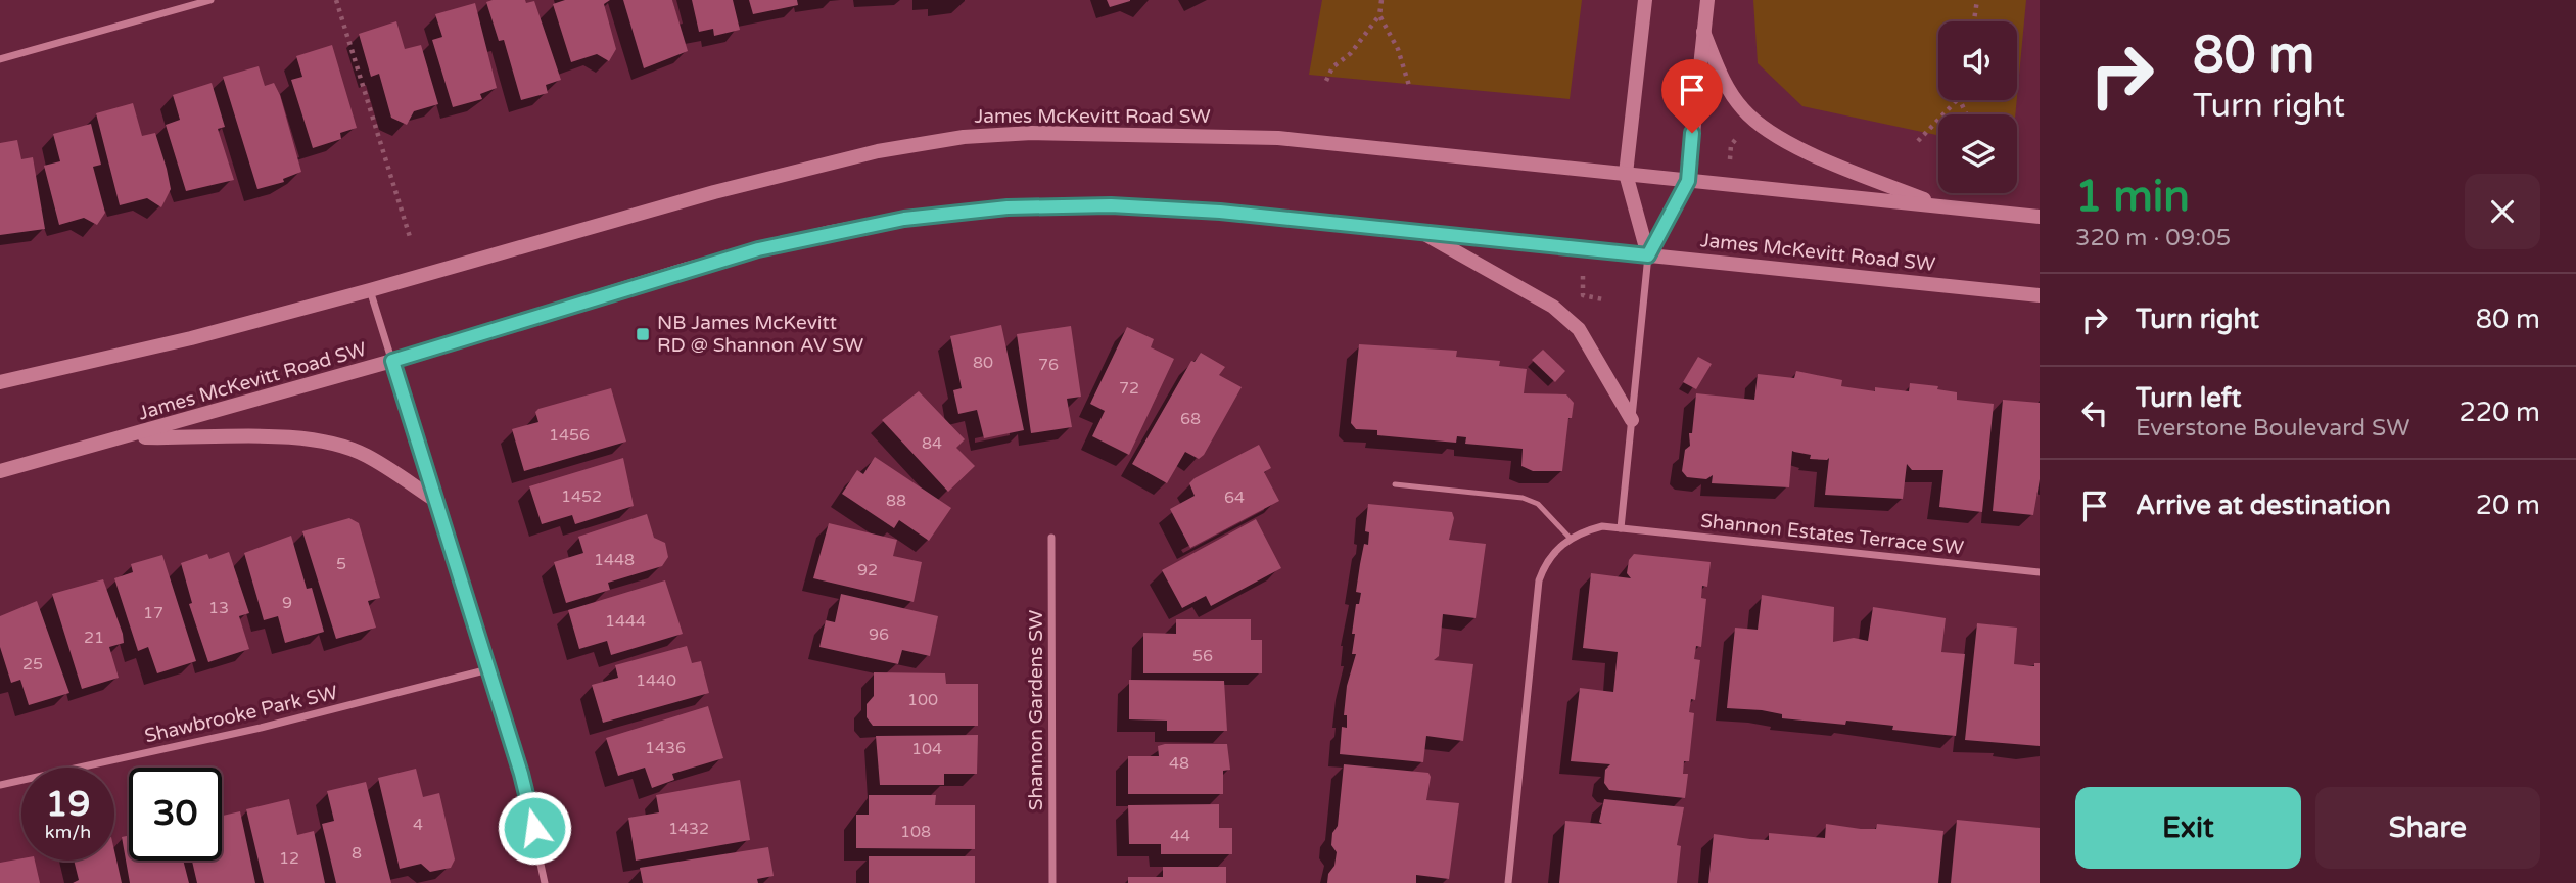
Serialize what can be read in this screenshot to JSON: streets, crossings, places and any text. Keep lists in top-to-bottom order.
{
  "streets": {
    "main road": ["James McKevitt Road SW"],
    "street": ["Shannon Estates Terrace SW", "Shannon Gardens SW", "Shawbrooke Park SW"]
  },
  "places": {
    "transit": ["NB James McKevitt RD @ Shannon AV SW"]
  },
  "house_numbers": [
    "80",
    "76",
    "72",
    "68",
    "1456",
    "84",
    "1452",
    "64",
    "88",
    "1448",
    "5",
    "92",
    "9",
    "13",
    "17",
    "1444",
    "96",
    "21",
    "56",
    "25",
    "1440",
    "100",
    "1436",
    "104",
    "48",
    "4",
    "1432",
    "108",
    "44",
    "8",
    "12"
  ],
  "page": {
    "turn": ["80 m", "Turn right"],
    "heading": ["1 min", "320 m · 09:05"],
    "list": [
      {
        "name": "Turn right",
        "value": "80 m"
      },
      {
        "name": "Turn left",
        "note": "Everstone Boulevard SW",
        "value": "220 m"
      },
      {
        "name": "Arrive at destination",
        "value": "20 m"
      }
    ],
    "speed": "19 km/h",
    "limit": "30",
    "buttons": ["Exit", "Share"]
  }
}
